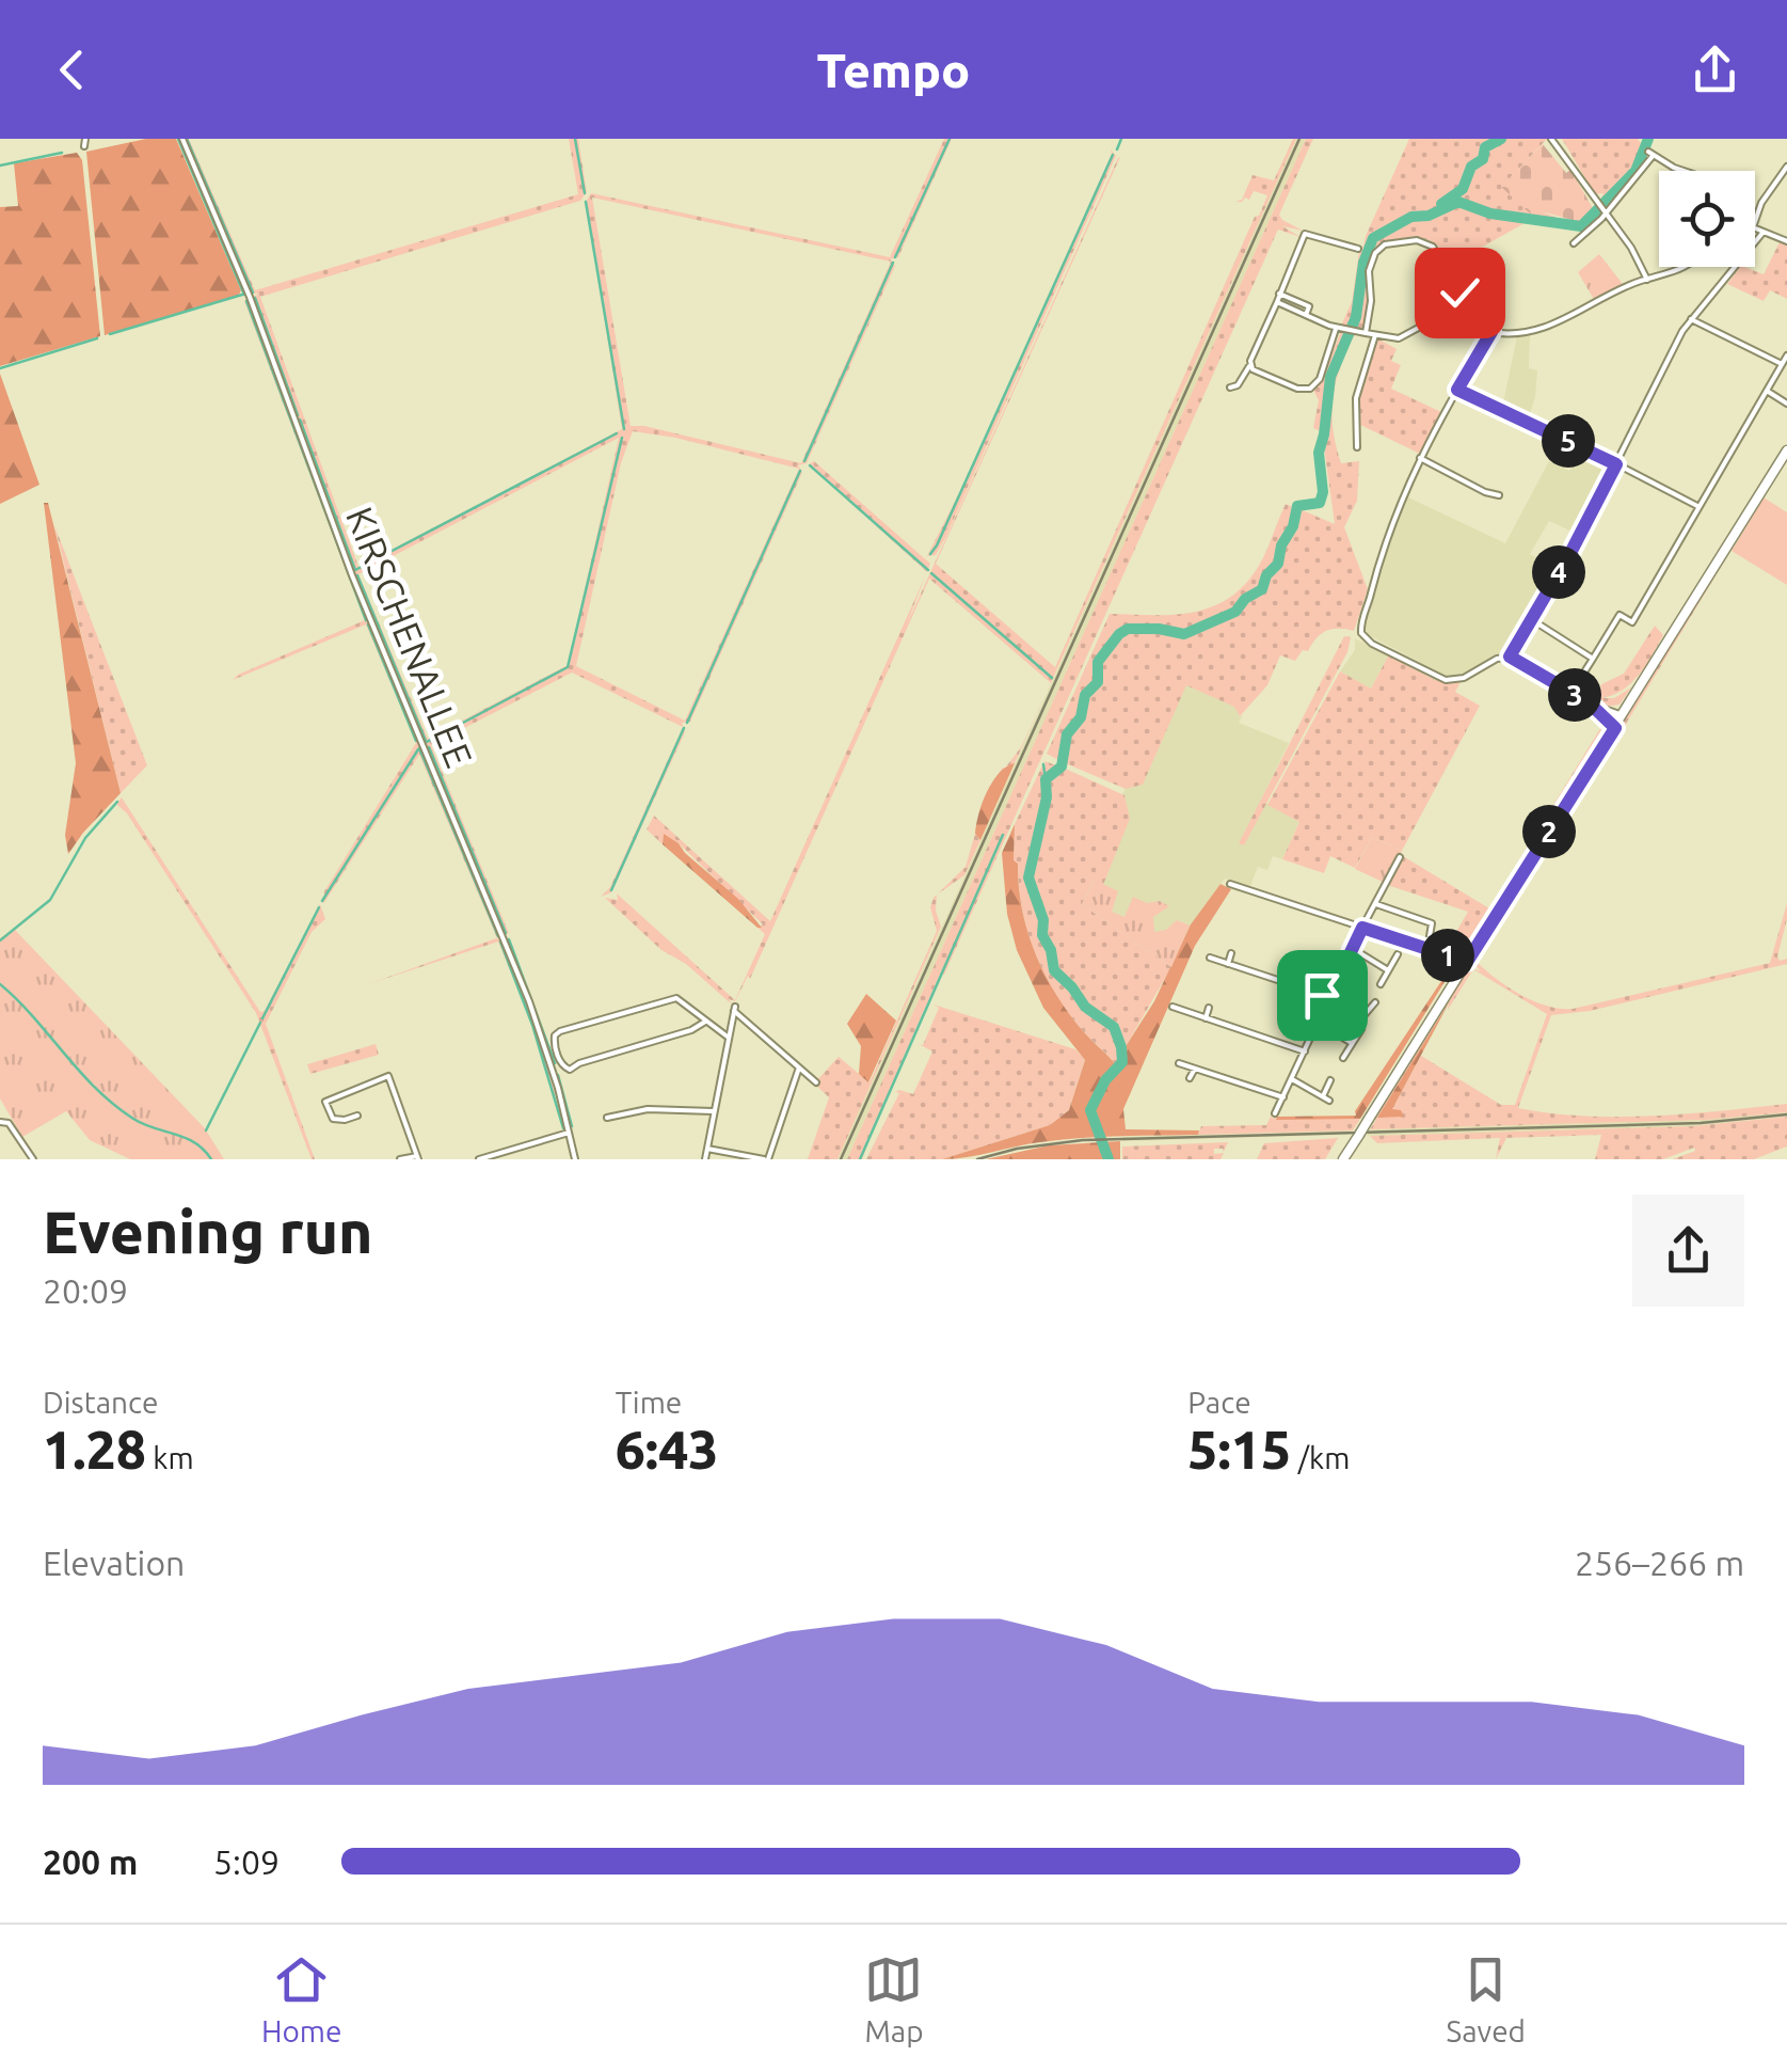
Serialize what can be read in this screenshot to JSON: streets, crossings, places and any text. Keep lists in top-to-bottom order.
{
  "streets": {
    "street": ["KIRSCHENALLEE"]
  },
  "page": {
    "header": "Tempo",
    "pins": [
      "5",
      "4",
      "3",
      "2",
      "1"
    ],
    "heading": ["Evening run", "20:09"],
    "stats": [
      ["Distance", "1.28 km"],
      ["Time", "6:43"],
      ["Pace", "5:15 /km"]
    ],
    "chart": ["Elevation", "256–266 m"],
    "list": [
      {
        "name": "200 m",
        "note": "5:09"
      }
    ],
    "tabs": ["Home", "Map", "Saved"]
  }
}
